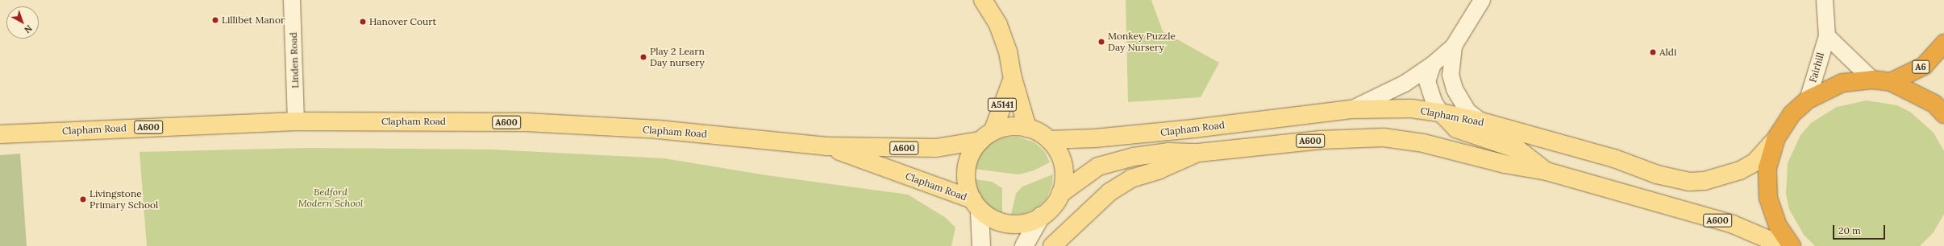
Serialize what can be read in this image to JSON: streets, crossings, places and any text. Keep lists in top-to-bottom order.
{
  "streets": {
    "highway": ["A6"],
    "main road": ["A5141", "Clapham Road", "A600"],
    "street": ["Linden Road", "Fairhill"]
  },
  "crossings": [
    ["Linden Road", "Clapham Road"],
    ["A5141", "Clapham Road"],
    ["A5141", "A600"],
    ["Clapham Road", "A600"]
  ],
  "parks": ["Bedford Modern School"],
  "places": [
    "Lillibet Manor",
    "Hanover Court",
    "Monkey Puzzle Day Nursery",
    "Aldi",
    "Play 2 Learn Day nursery",
    "Livingstone Primary School"
  ],
  "scale_bar": "20 m",
  "north": "bottom right"
}
